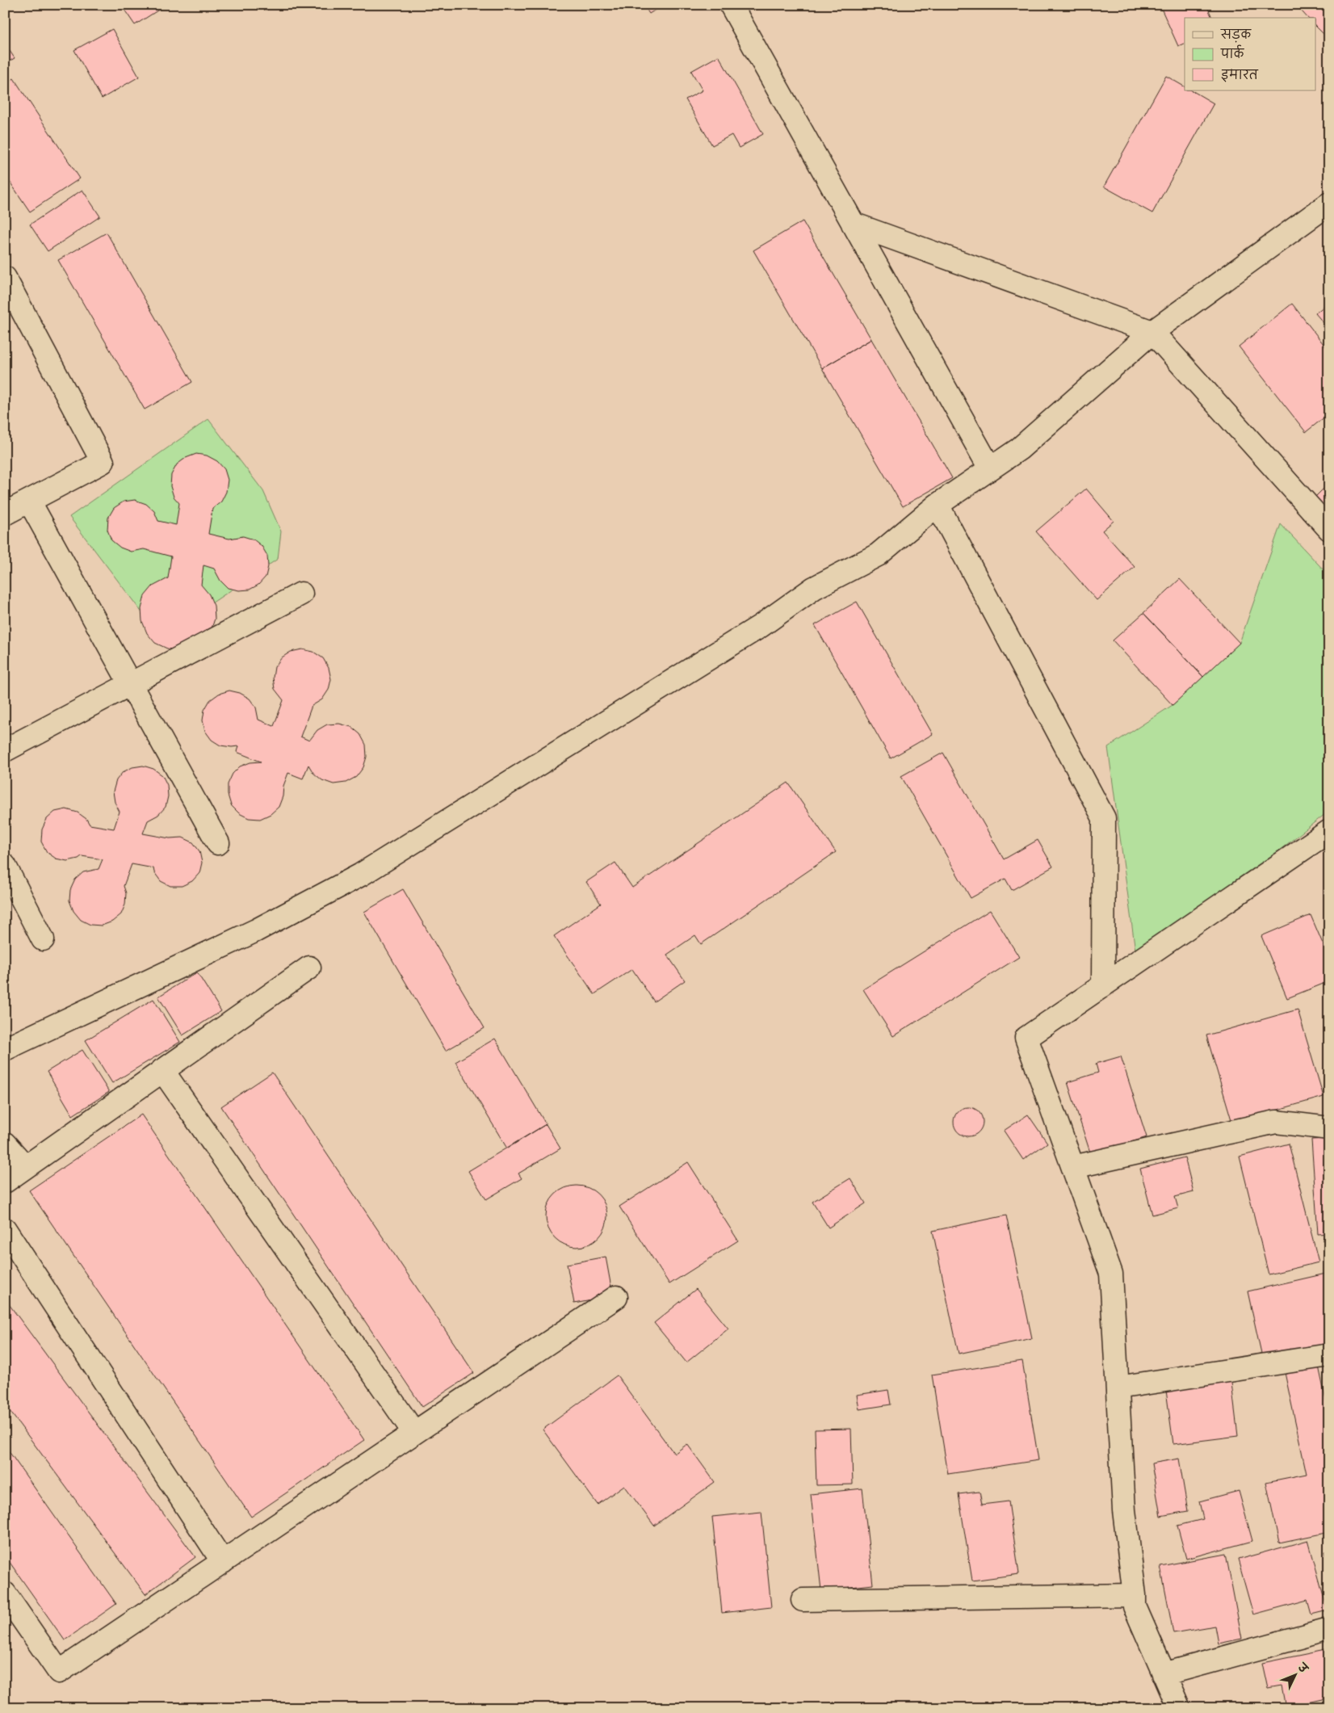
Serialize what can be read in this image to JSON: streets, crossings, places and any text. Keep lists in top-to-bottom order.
{
  "legend": ["सड़क", "पार्क", "इमारत"],
  "north": "top right"
}
